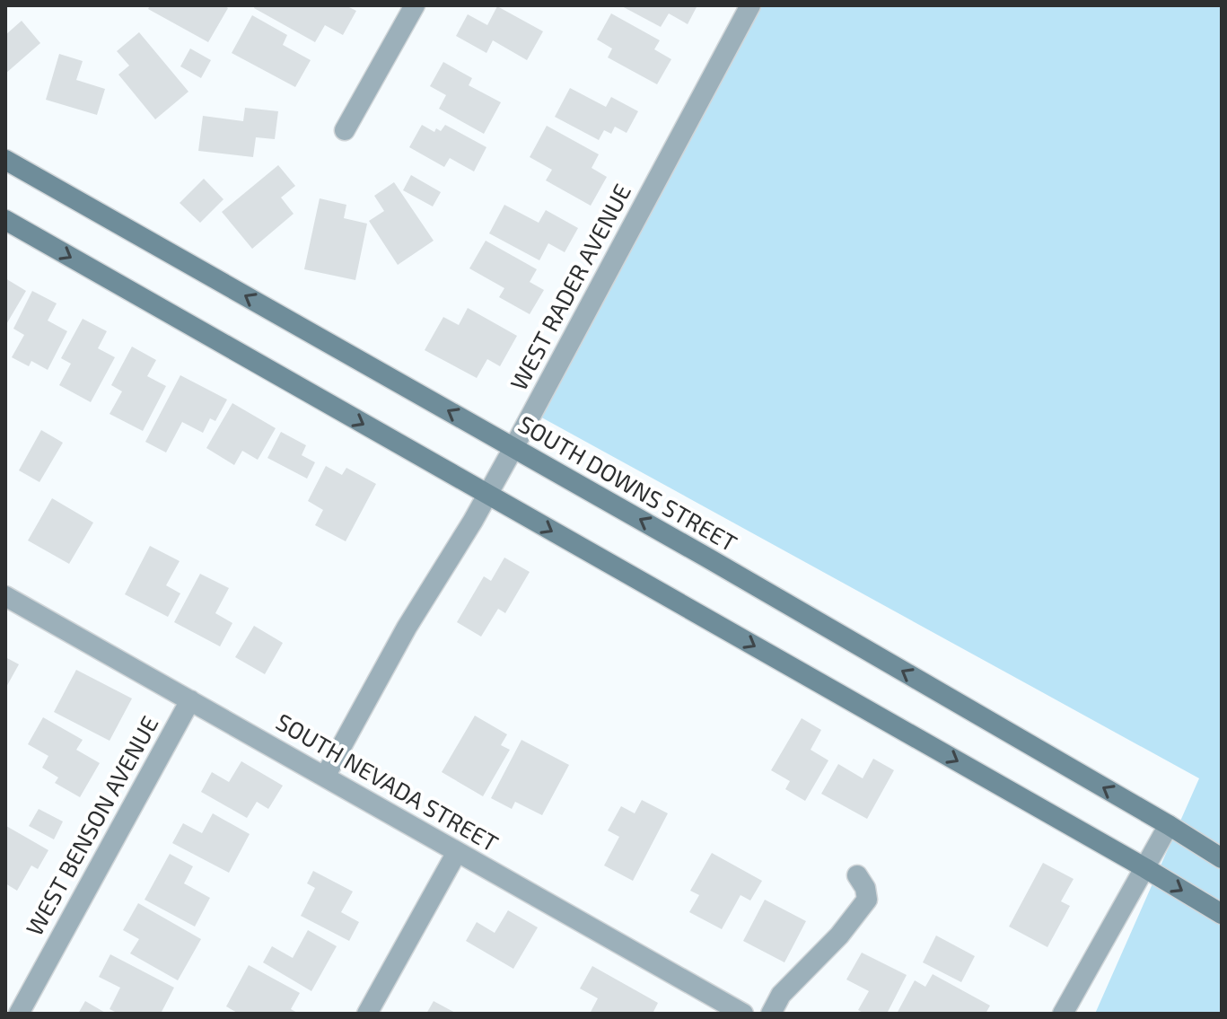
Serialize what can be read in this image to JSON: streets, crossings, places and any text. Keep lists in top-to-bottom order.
{
  "streets": {
    "main road": ["SOUTH DOWNS STREET"],
    "street": ["WEST RADER AVENUE", "SOUTH NEVADA STREET", "WEST BENSON AVENUE"]
  },
  "crossings": [
    ["WEST RADER AVENUE", "SOUTH DOWNS STREET"],
    ["WEST RADER AVENUE", "SOUTH NEVADA STREET"],
    ["SOUTH NEVADA STREET", "WEST BENSON AVENUE"]
  ]
}
